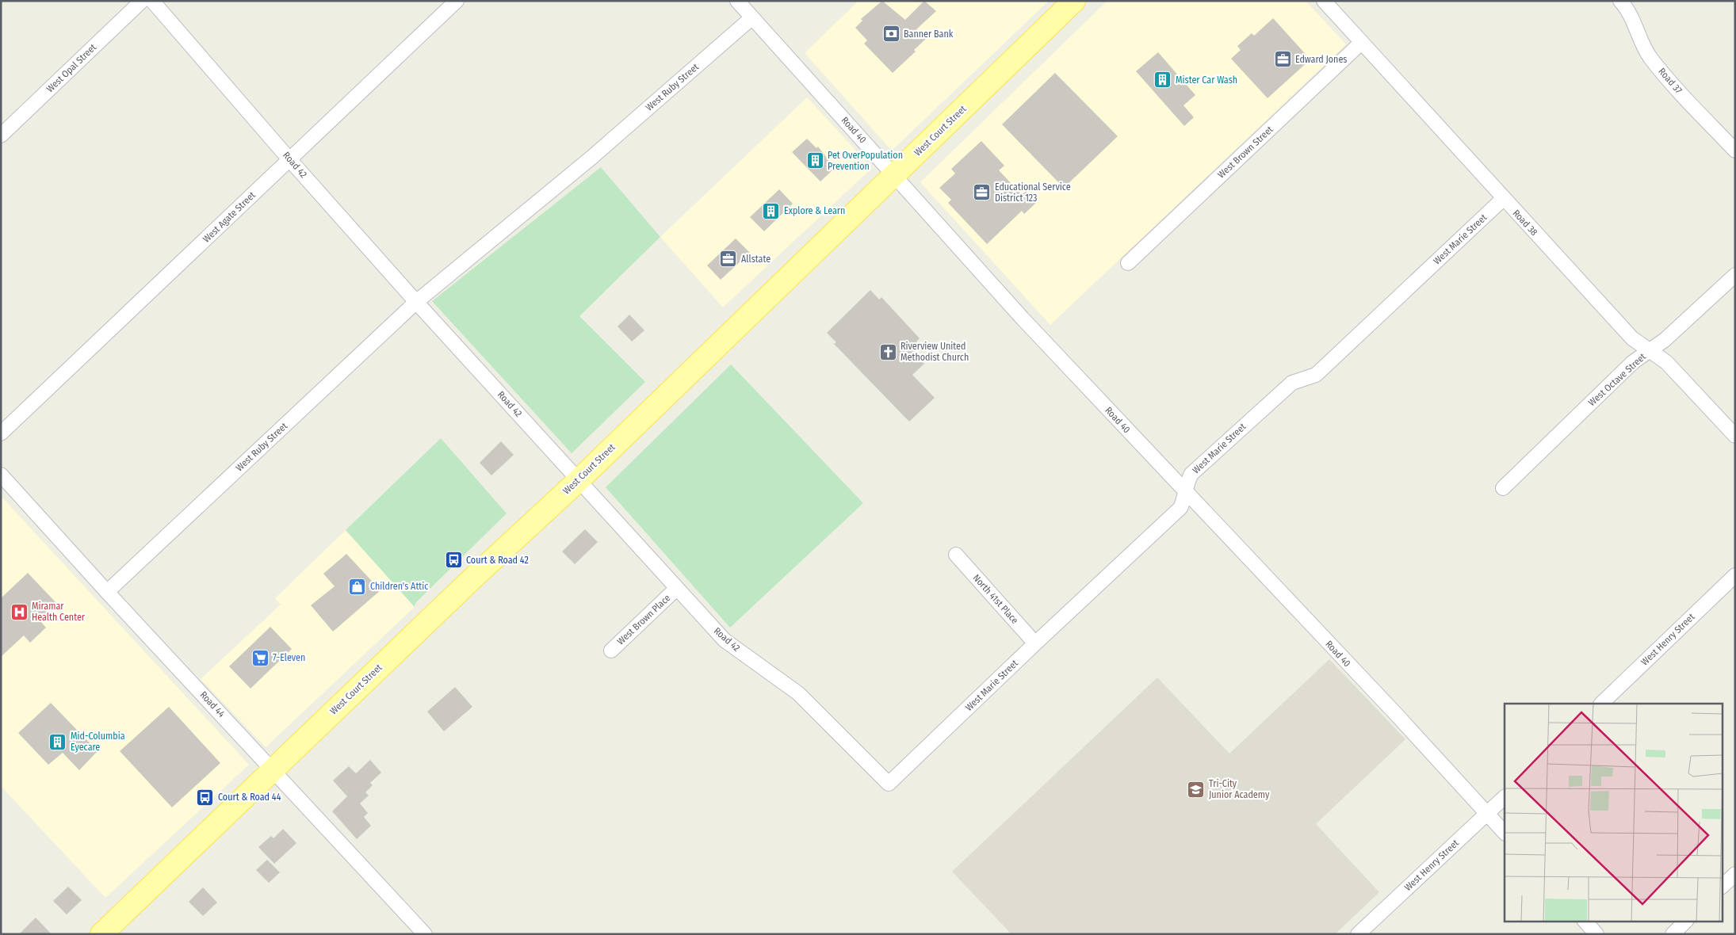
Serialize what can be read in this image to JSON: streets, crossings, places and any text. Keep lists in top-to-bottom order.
{
  "streets": {
    "main road": ["West Court Street"],
    "street": [
      "West Opal Street",
      "Road 37",
      "West Ruby Street",
      "Road 40",
      "West Brown Street",
      "Road 42",
      "West Agate Street",
      "Road 38",
      "West Marie Street",
      "West Octave Street",
      "North 41st Place",
      "West Brown Place",
      "West Henry Street",
      "Road 44"
    ]
  },
  "crossings": [
    ["West Ruby Street", "Road 40"],
    ["West Ruby Street", "Road 42"],
    ["West Ruby Street", "Road 44"],
    ["Road 40", "West Court Street"],
    ["Road 40", "West Marie Street"],
    ["Road 40", "West Henry Street"],
    ["West Court Street", "Road 42"],
    ["West Court Street", "Road 44"],
    ["West Brown Street", "Road 38"],
    ["Road 42", "West Agate Street"],
    ["Road 42", "West Marie Street"],
    ["Road 42", "West Brown Place"],
    ["Road 38", "West Marie Street"],
    ["Road 38", "West Octave Street"],
    ["West Marie Street", "North 41st Place"]
  ],
  "places": {
    "bank": ["Banner Bank"],
    "office": ["Edward Jones", "Educational Service District 123", "Allstate"],
    "building": [
      "Mister Car Wash",
      "Pet OverPopulation Prevention",
      "Explore & Learn",
      "Mid-Columbia Eyecare"
    ],
    "church": ["Riverview United Methodist Church"],
    "bus stop": ["Court & Road 42", "Court & Road 44"],
    "shop": ["Children's Attic"],
    "hospital": ["Miramar Health Center"],
    "supermarket": ["7-Eleven"],
    "school or university": ["Tri-City Junior Academy"]
  }
}
